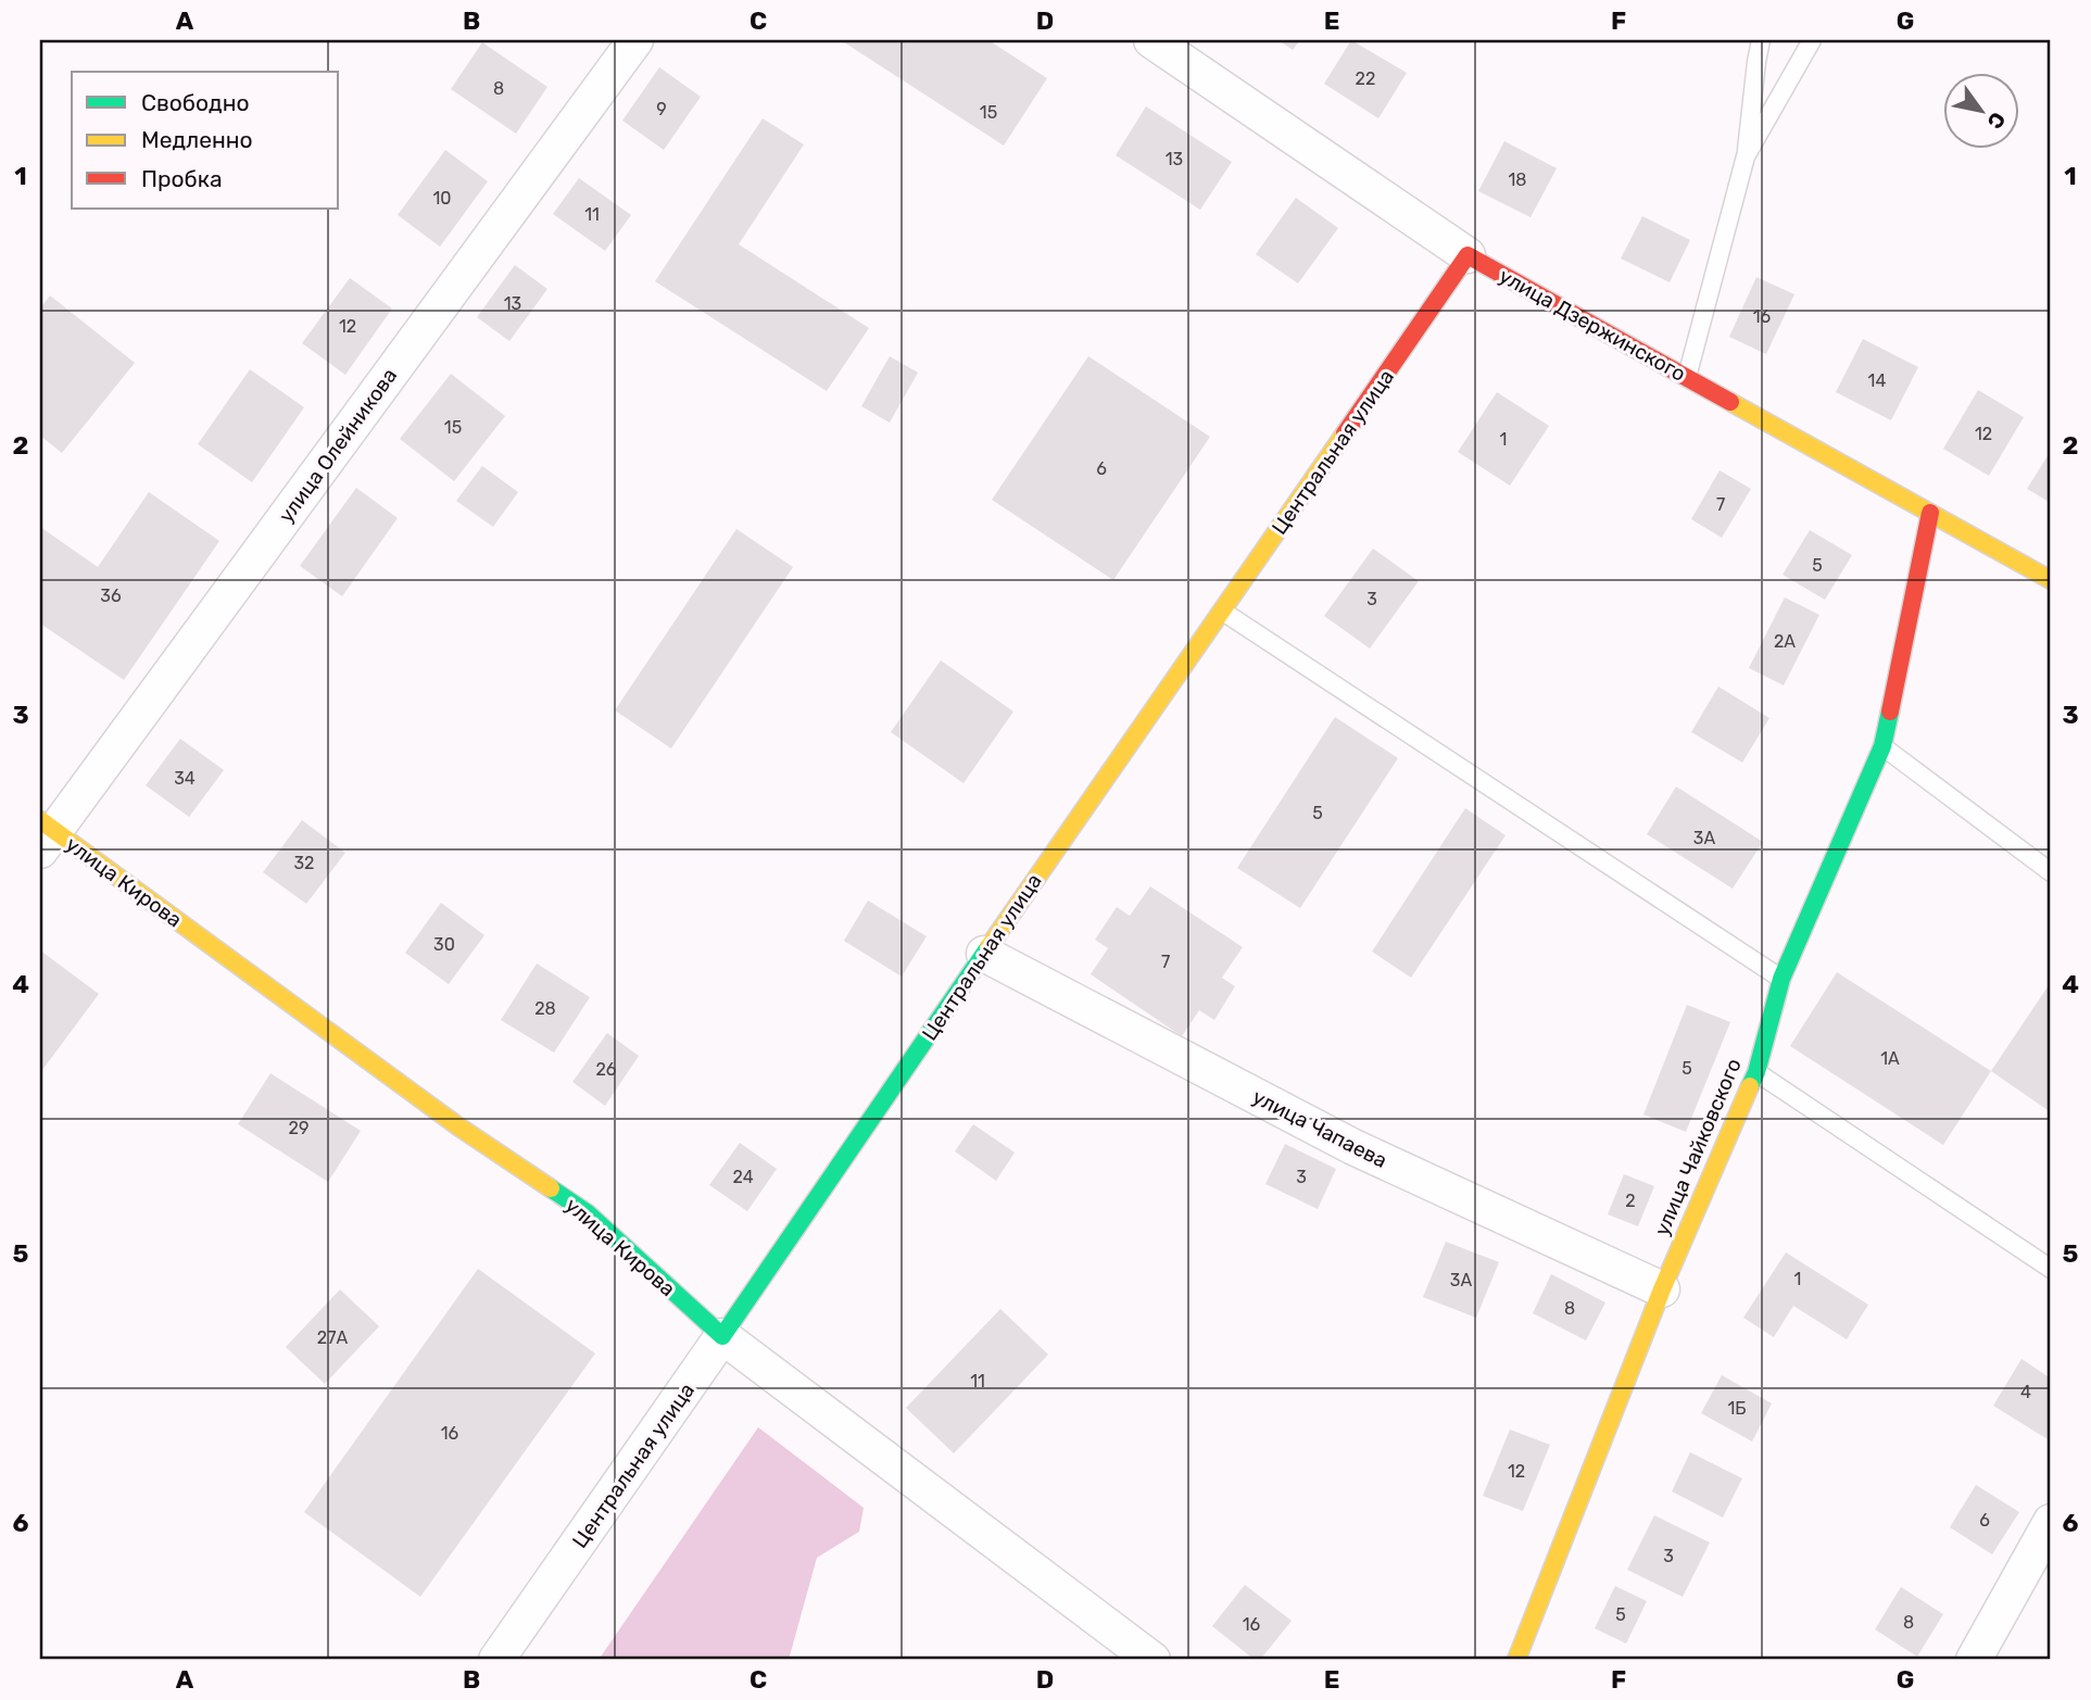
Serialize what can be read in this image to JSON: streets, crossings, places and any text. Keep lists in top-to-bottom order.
{
  "streets": {
    "street": [
      "улица Дзержинского",
      "улица Олейникова",
      "Центральная улица",
      "улица Кирова",
      "улица Чапаева",
      "улица Чайковского"
    ]
  },
  "crossings": [
    ["улица Дзержинского", "Центральная улица"],
    ["улица Дзержинского", "улица Чайковского"],
    ["улица Олейникова", "улица Кирова"],
    ["Центральная улица", "улица Кирова"],
    ["Центральная улица", "улица Чапаева"],
    ["улица Чапаева", "улица Чайковского"]
  ],
  "house_numbers": [
    "22",
    "8",
    "9",
    "15",
    "13",
    "18",
    "10",
    "11",
    "13",
    "16",
    "12",
    "14",
    "15",
    "12",
    "1",
    "6",
    "7",
    "5",
    "36",
    "3",
    "2А",
    "34",
    "5",
    "3А",
    "32",
    "30",
    "7",
    "28",
    "1А",
    "5",
    "26",
    "29",
    "24",
    "3",
    "2",
    "1",
    "3А",
    "8",
    "27А",
    "11",
    "4",
    "1Б",
    "16",
    "12",
    "6",
    "3",
    "5",
    "8",
    "16"
  ],
  "legend": ["Свободно", "Медленно", "Пробка"],
  "north": "bottom right",
  "grid": {
    "columns": [
      "A",
      "B",
      "C",
      "D",
      "E",
      "F",
      "G"
    ],
    "rows": [
      "1",
      "2",
      "3",
      "4",
      "5",
      "6"
    ]
  }
}
